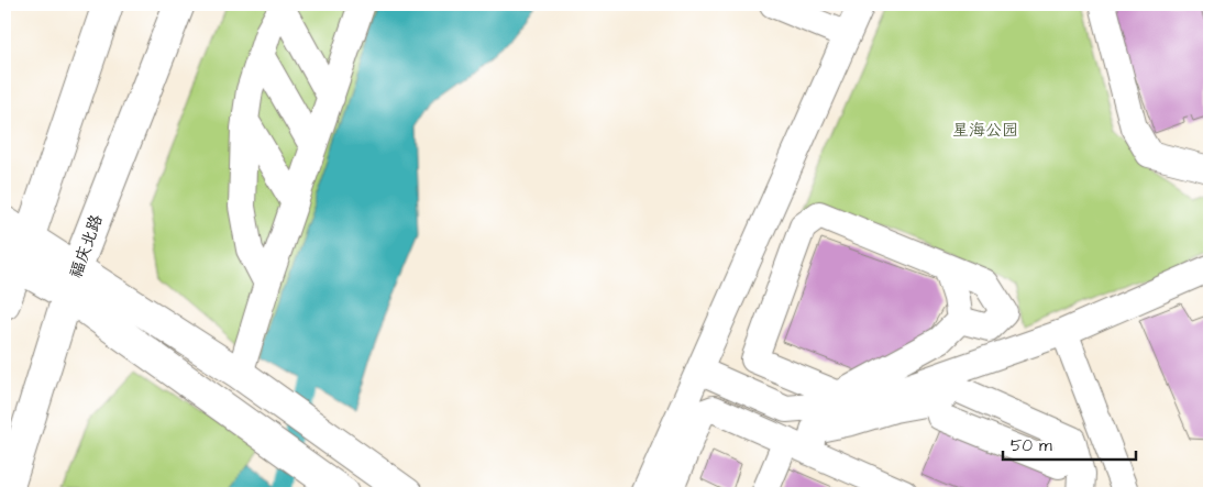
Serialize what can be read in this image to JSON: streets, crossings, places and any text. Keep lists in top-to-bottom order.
{
  "streets": {
    "main road": ["福庆北路"]
  },
  "parks": ["星海公园"],
  "scale_bar": "50 m"
}
